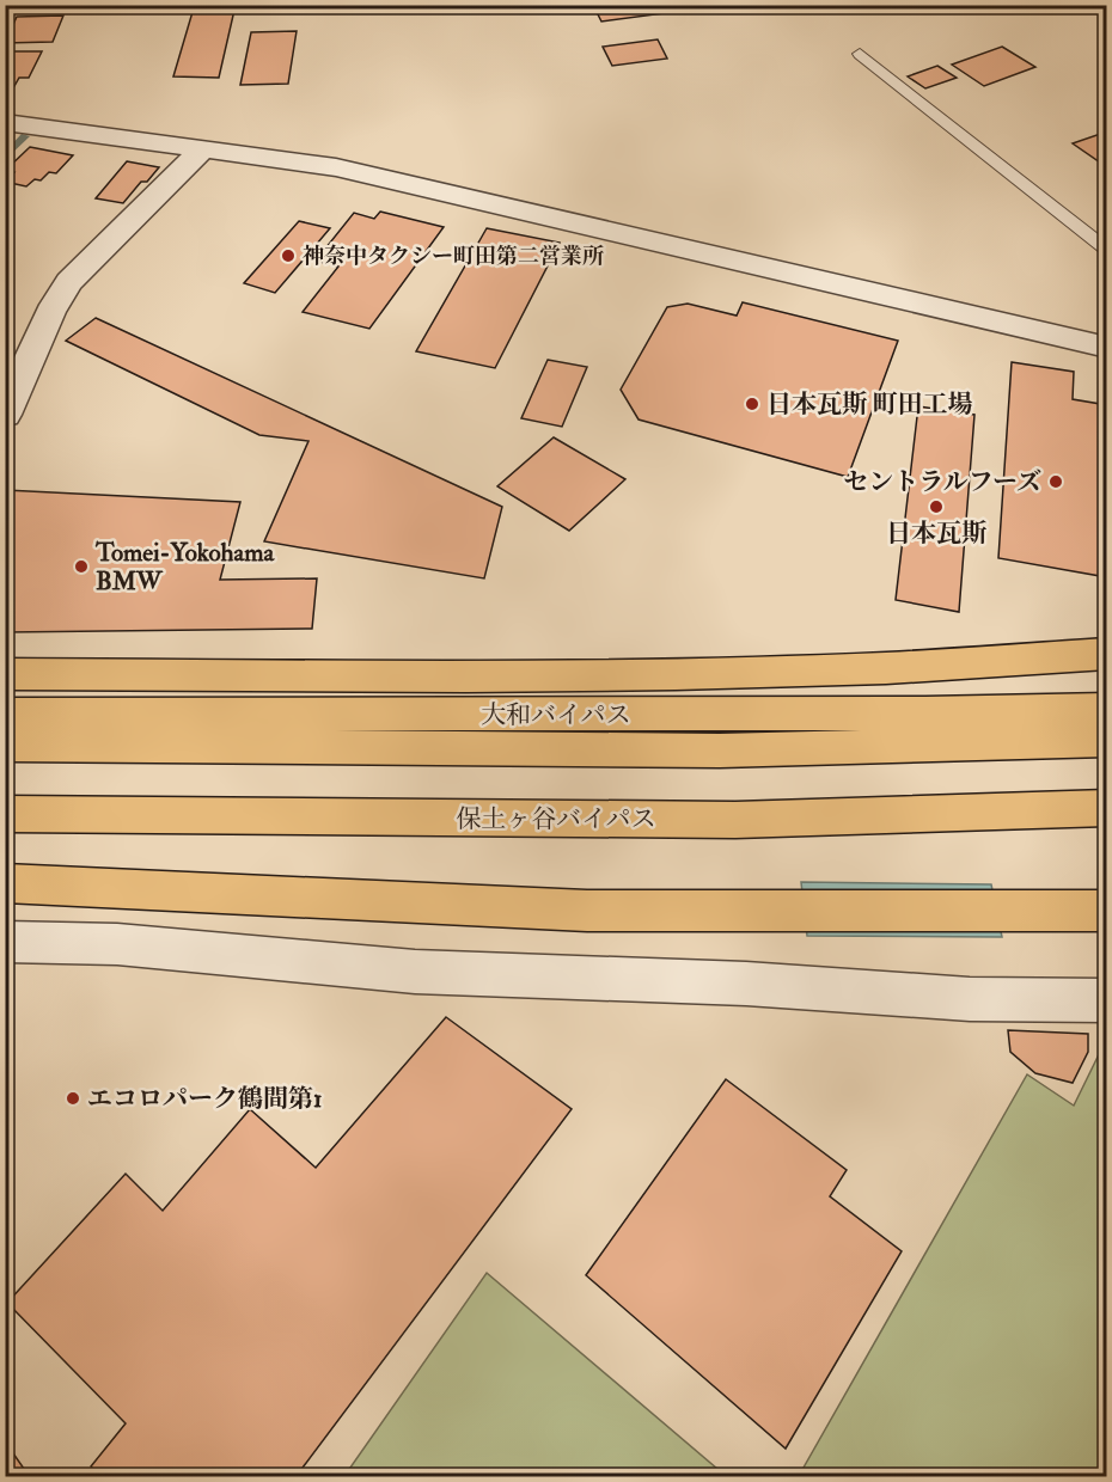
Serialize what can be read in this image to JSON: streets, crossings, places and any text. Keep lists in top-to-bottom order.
{
  "streets": {
    "highway": ["大和バイパス", "保土ヶ谷バイパス"]
  },
  "places": [
    "神奈中タクシー町田第二営業所",
    "日本瓦斯 町田工場",
    "セントラルフーズ",
    "日本瓦斯",
    "Tomei-Yokohama BMW",
    "エコロパーク鶴間第1"
  ]
}
